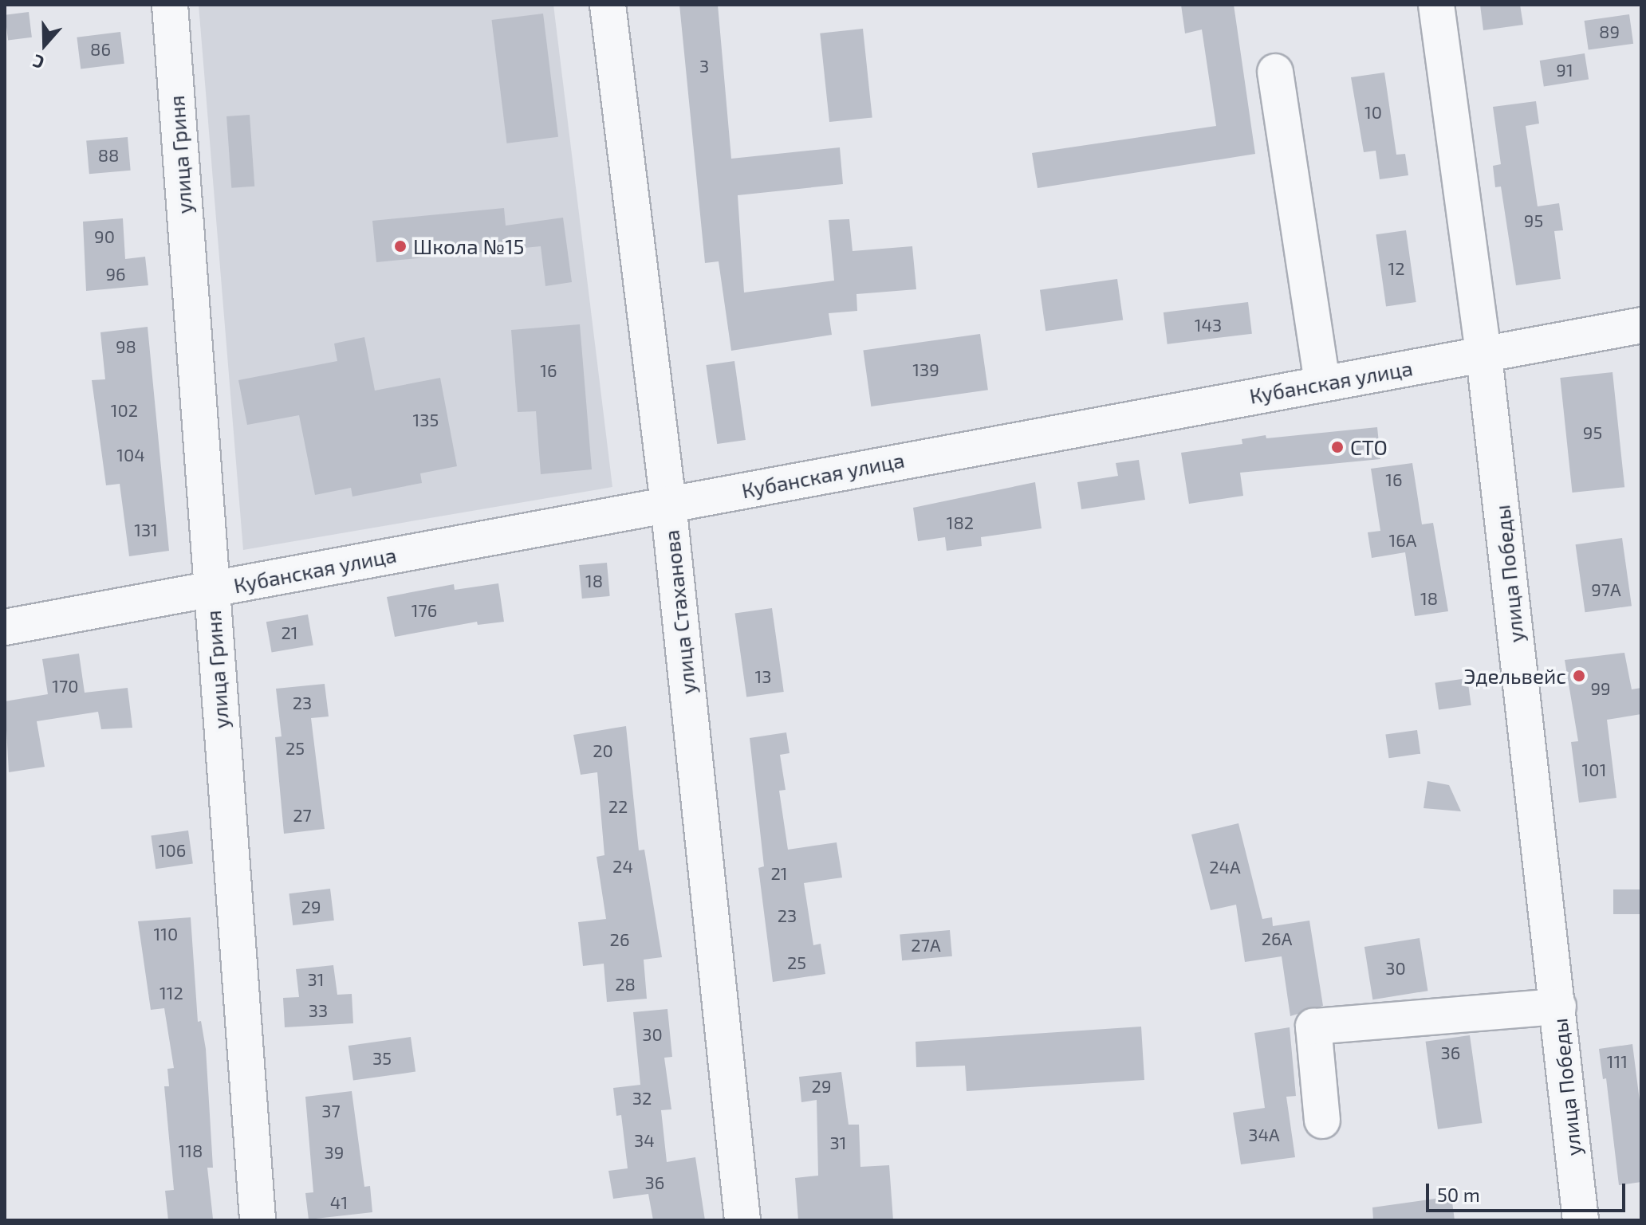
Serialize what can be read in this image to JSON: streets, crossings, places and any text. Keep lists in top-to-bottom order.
{
  "streets": {
    "street": [
      "улица Гриня",
      "Кубанская улица",
      "улица Победы",
      "улица Стаханова"
    ]
  },
  "crossings": [
    ["улица Гриня", "Кубанская улица"],
    ["Кубанская улица", "улица Победы"],
    ["Кубанская улица", "улица Стаханова"]
  ],
  "places": ["Школа №15", "СТО", "Эдельвейс"],
  "house_numbers": [
    "89",
    "86",
    "3",
    "91",
    "10",
    "88",
    "95",
    "90",
    "12",
    "96",
    "143",
    "98",
    "139",
    "16",
    "102",
    "135",
    "95",
    "104",
    "16",
    "182",
    "131",
    "16А",
    "18",
    "97А",
    "18",
    "176",
    "21",
    "13",
    "170",
    "99",
    "23",
    "25",
    "20",
    "101",
    "22",
    "27",
    "106",
    "24",
    "24А",
    "21",
    "29",
    "23",
    "110",
    "26А",
    "26",
    "27А",
    "25",
    "30",
    "31",
    "28",
    "112",
    "33",
    "30",
    "36",
    "35",
    "111",
    "29",
    "32",
    "37",
    "34А",
    "34",
    "31",
    "118",
    "39",
    "36",
    "41"
  ],
  "scale_bar": "50 m",
  "north": "bottom"
}
